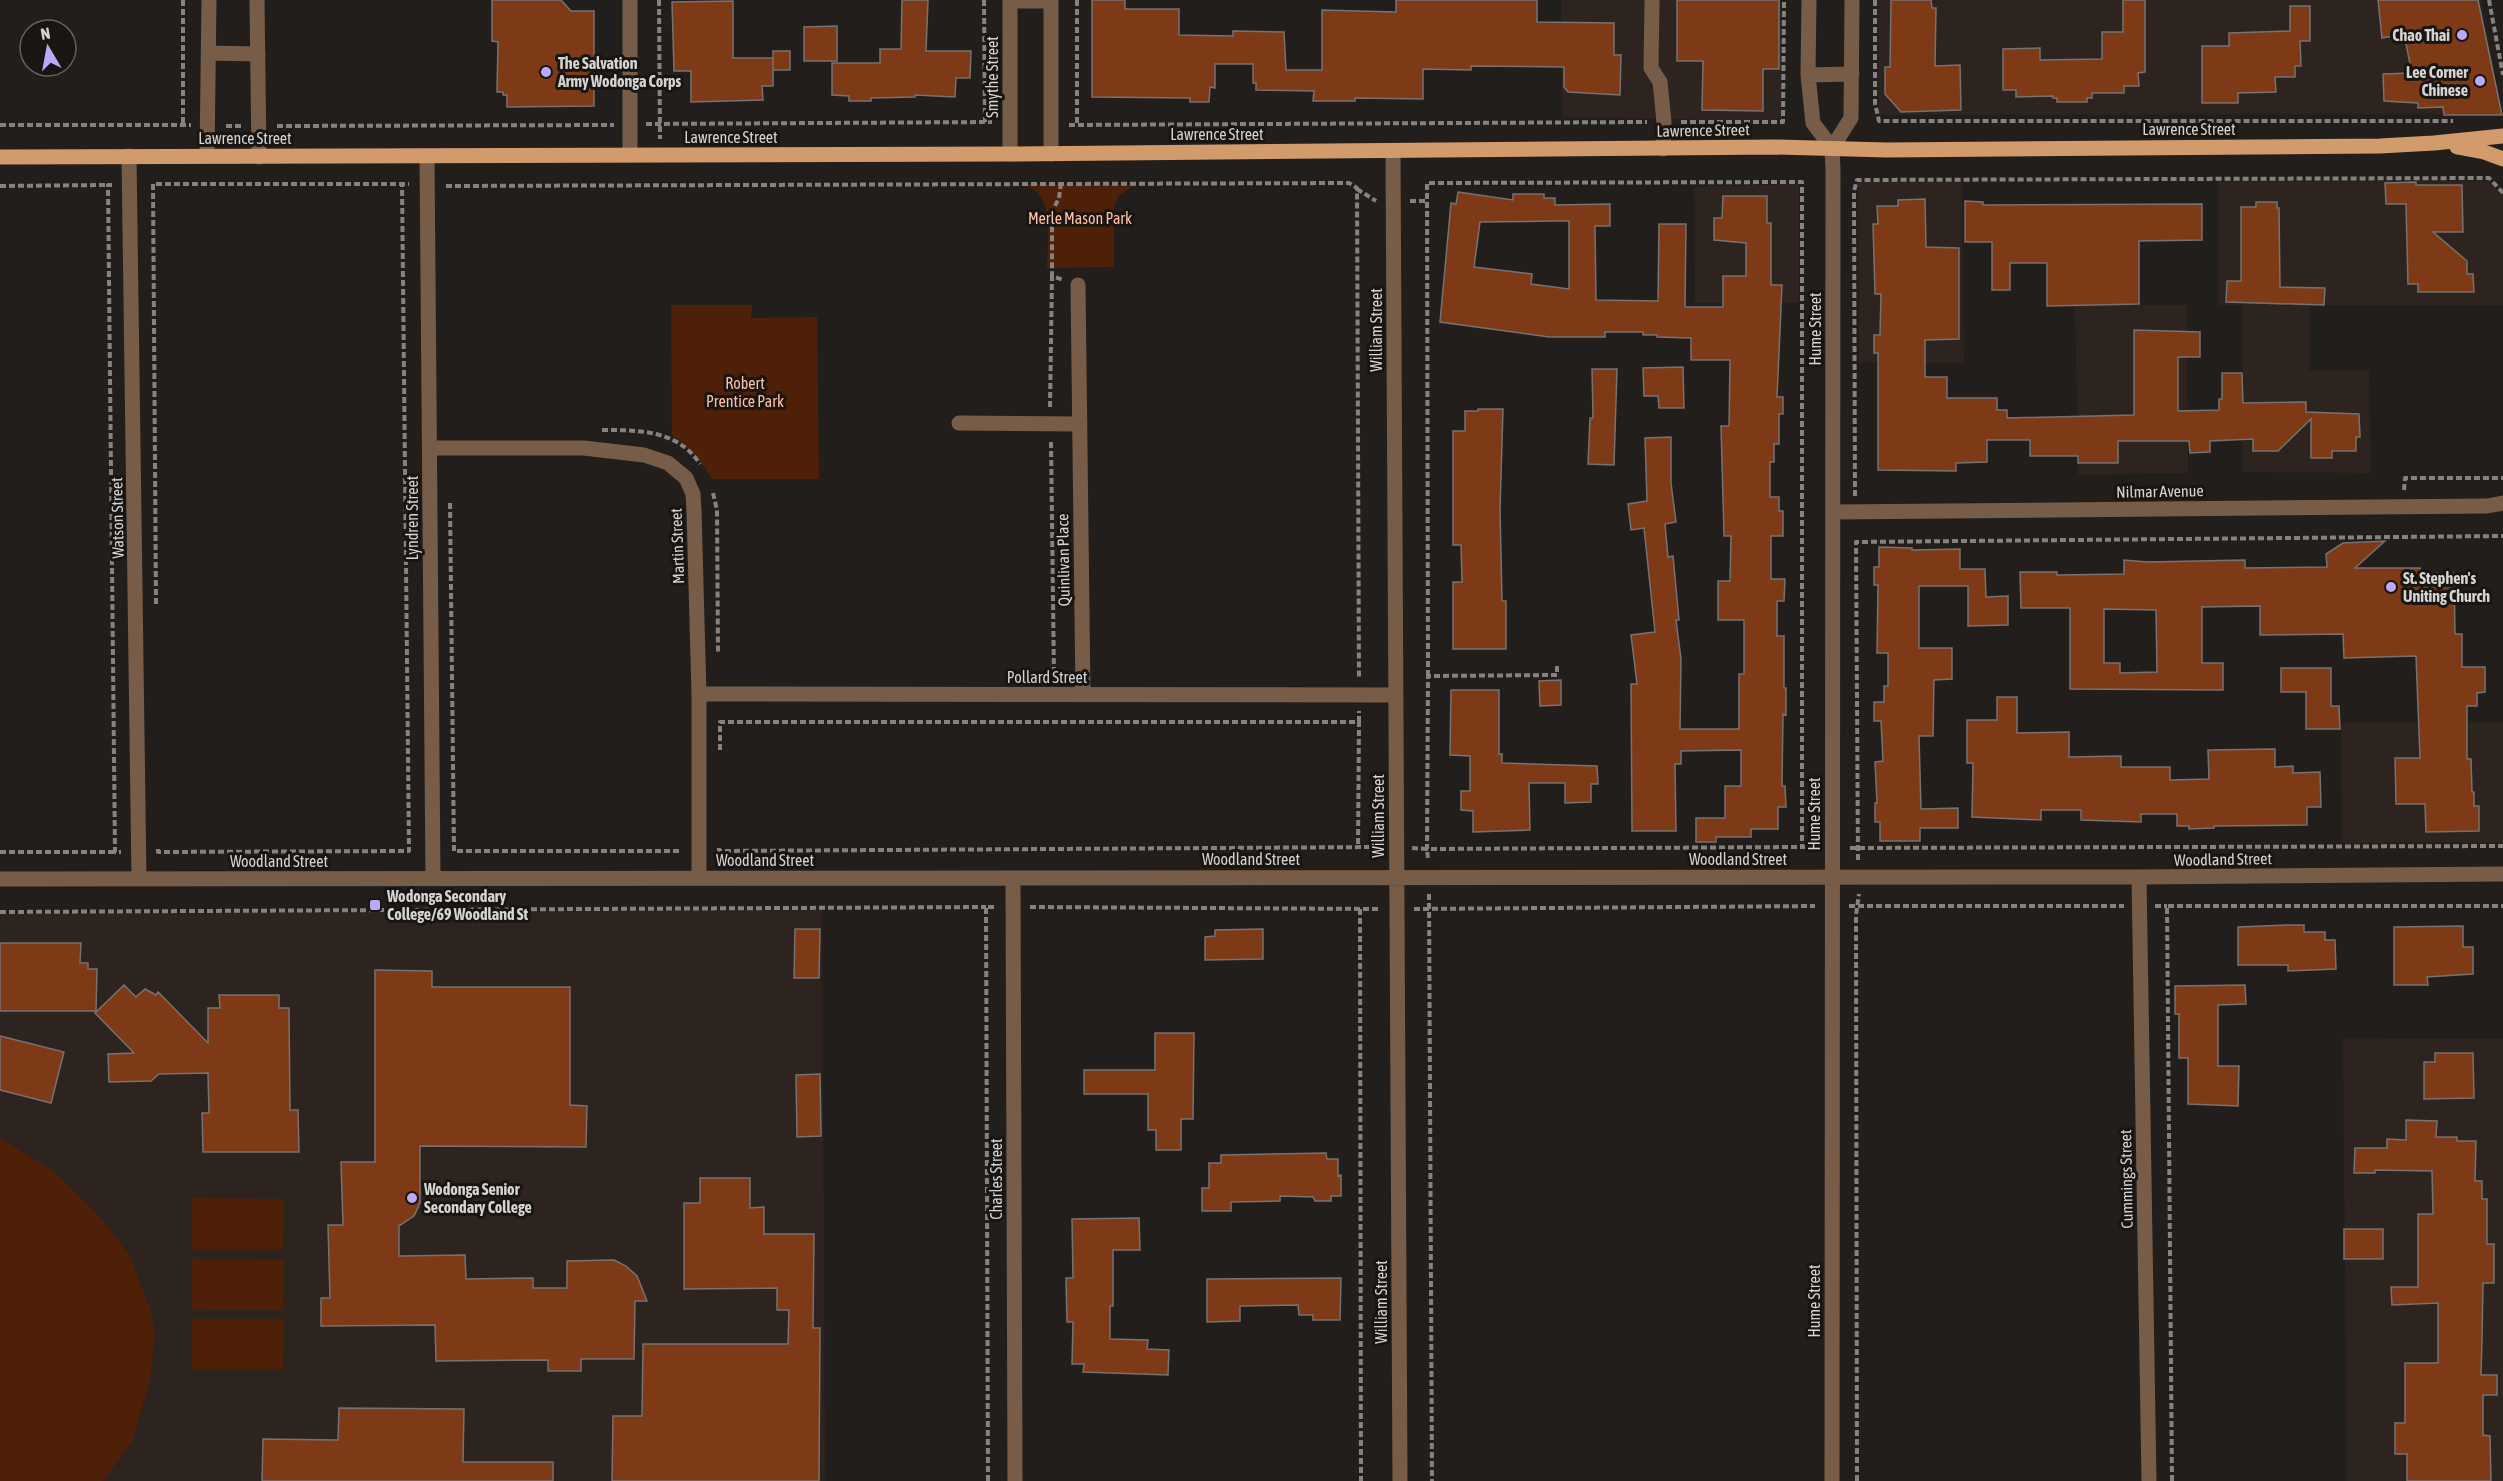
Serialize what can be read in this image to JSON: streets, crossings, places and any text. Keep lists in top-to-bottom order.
{
  "streets": {
    "main road": ["Lawrence Street"],
    "street": [
      "Smythe Street",
      "Hume Street",
      "William Street",
      "Nilmar Avenue",
      "Watson Street",
      "Lyndren Street",
      "Martin Street",
      "Quinlivan Place",
      "Pollard Street",
      "Woodland Street",
      "Charles Street",
      "Cummings Street"
    ]
  },
  "crossings": [
    ["Smythe Street", "Lawrence Street"],
    ["Lawrence Street", "Hume Street"],
    ["Lawrence Street", "William Street"],
    ["Lawrence Street", "Watson Street"],
    ["Lawrence Street", "Lyndren Street"],
    ["Hume Street", "Nilmar Avenue"],
    ["Hume Street", "Woodland Street"],
    ["William Street", "Pollard Street"],
    ["William Street", "Woodland Street"],
    ["Watson Street", "Woodland Street"],
    ["Lyndren Street", "Martin Street"],
    ["Lyndren Street", "Woodland Street"],
    ["Martin Street", "Pollard Street"],
    ["Martin Street", "Woodland Street"],
    ["Quinlivan Place", "Pollard Street"],
    ["Woodland Street", "Charles Street"],
    ["Woodland Street", "Cummings Street"]
  ],
  "parks": ["Merle Mason Park", "Robert Prentice Park"],
  "places": {
    "other": [
      "Chao Thai",
      "The Salvation Army Wodonga Corps",
      "Lee Corner Chinese",
      "St. Stephen's Uniting Church",
      "Wodonga Senior Secondary College"
    ],
    "transit": ["Wodonga Secondary College/69 Woodland St"]
  },
  "north": "top"
}
